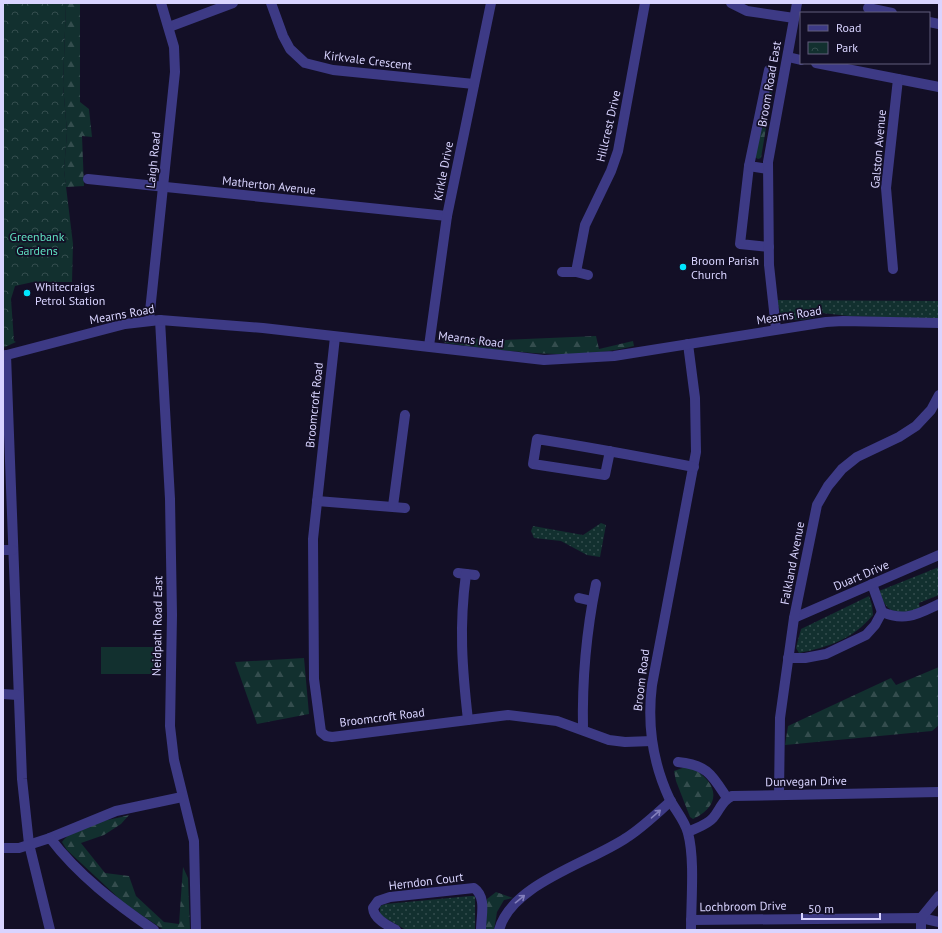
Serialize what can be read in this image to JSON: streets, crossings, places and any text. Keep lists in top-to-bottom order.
{
  "streets": {
    "street": [
      "Kirkvale Crescent",
      "Broom Road East",
      "Hillcrest Drive",
      "Galston Avenue",
      "Laigh Road",
      "Kirkle Drive",
      "Matherton Avenue",
      "Mearns Road",
      "Broomcroft Road",
      "Falkland Avenue",
      "Duart Drive",
      "Neidpath Road East",
      "Broom Road",
      "Dunvegan Drive",
      "Herndon Court",
      "Lochbroom Drive"
    ]
  },
  "crossings": [
    ["Kirkvale Crescent", "Kirkle Drive"],
    ["Broom Road East", "Mearns Road"],
    ["Laigh Road", "Matherton Avenue"],
    ["Laigh Road", "Mearns Road"],
    ["Kirkle Drive", "Matherton Avenue"],
    ["Kirkle Drive", "Mearns Road"],
    ["Mearns Road", "Broomcroft Road"],
    ["Mearns Road", "Neidpath Road East"],
    ["Mearns Road", "Broom Road"],
    ["Broomcroft Road", "Broom Road"],
    ["Falkland Avenue", "Duart Drive"],
    ["Falkland Avenue", "Dunvegan Drive"]
  ],
  "parks": ["Greenbank Gardens"],
  "places": ["Broom Parish Church", "Whitecraigs Petrol Station"],
  "legend": ["Road", "Park"],
  "scale_bar": "50 m"
}
